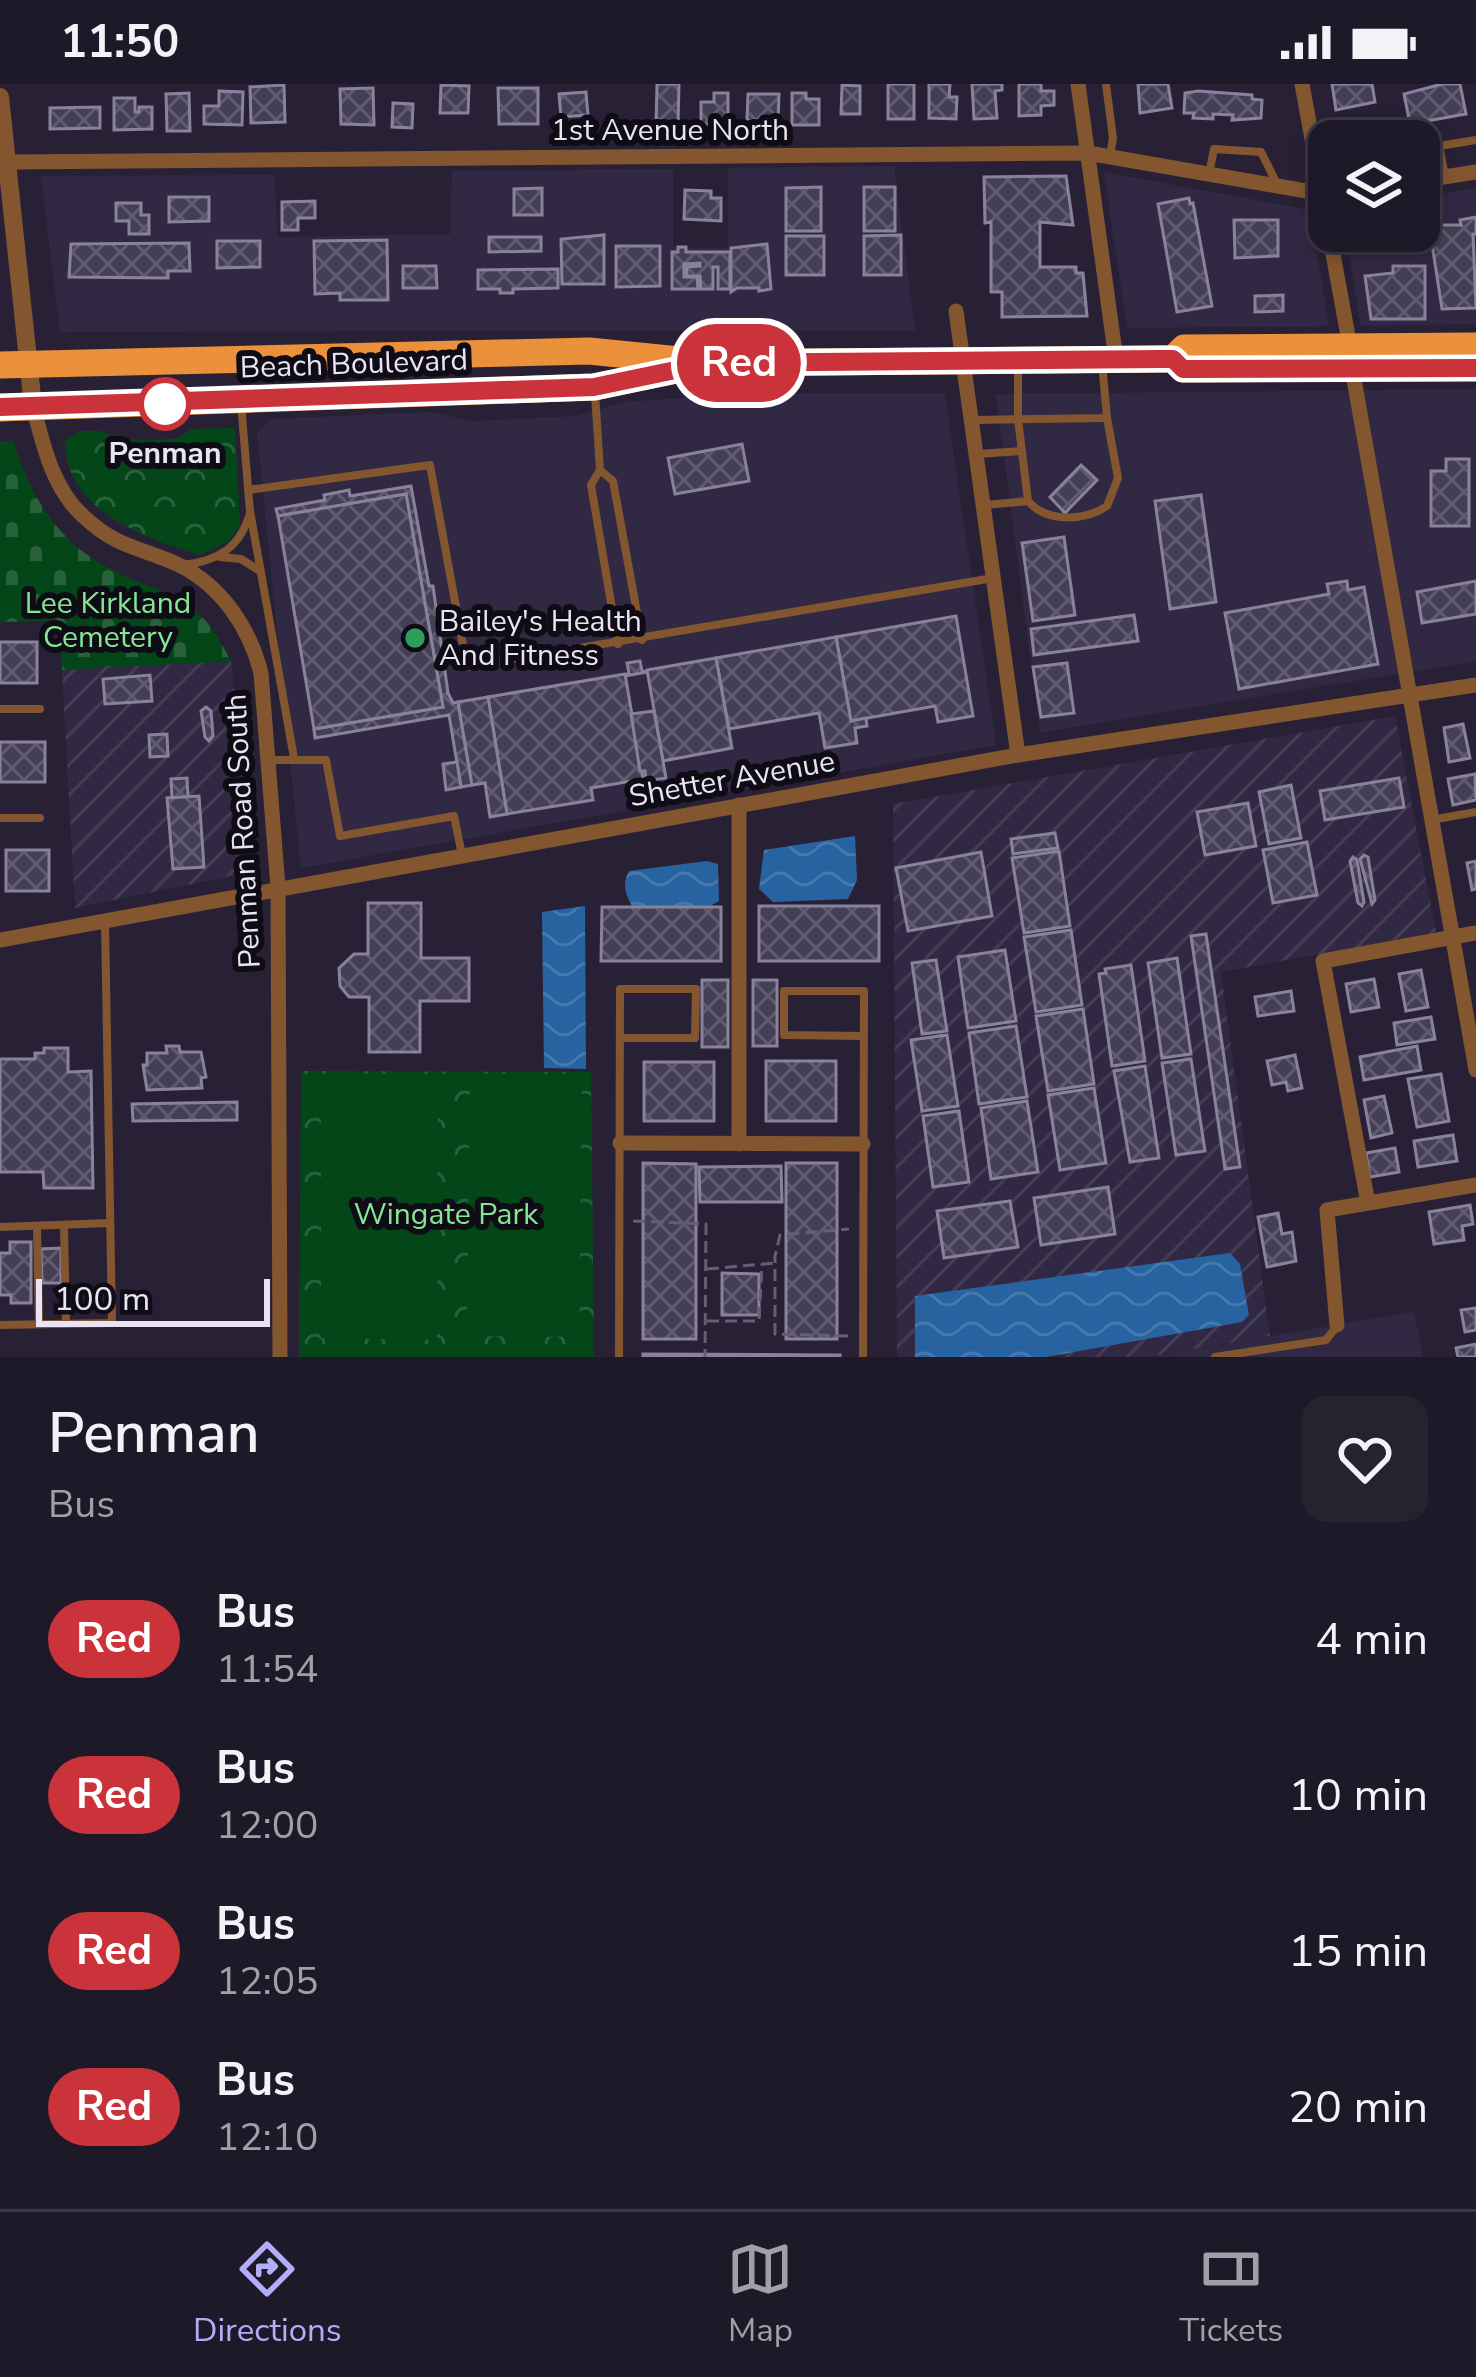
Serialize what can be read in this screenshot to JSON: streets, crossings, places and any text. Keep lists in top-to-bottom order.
{
  "streets": {
    "highway": ["Beach Boulevard"],
    "street": ["1st Avenue North", "Shetter Avenue", "Penman Road South"]
  },
  "crossings": [
    ["Beach Boulevard", "Penman Road South"],
    ["Shetter Avenue", "Penman Road South"]
  ],
  "parks": ["Lee Kirkland Cemetery", "Wingate Park"],
  "places": ["Penman", "Bailey's Health And Fitness"],
  "lines": ["bus line Red"],
  "scale_bar": "100 m",
  "page": {
    "status": "11:50",
    "on_map": "Red",
    "scale": "100 m",
    "heading": ["Penman", "Bus"],
    "list": [
      {
        "mark": "Red",
        "name": "Bus",
        "note": "11:54",
        "value": "4 min"
      },
      {
        "mark": "Red",
        "name": "Bus",
        "note": "12:00",
        "value": "10 min"
      },
      {
        "mark": "Red",
        "name": "Bus",
        "note": "12:05",
        "value": "15 min"
      },
      {
        "mark": "Red",
        "name": "Bus",
        "note": "12:10",
        "value": "20 min"
      }
    ],
    "tabs": ["Directions", "Map", "Tickets"]
  }
}
